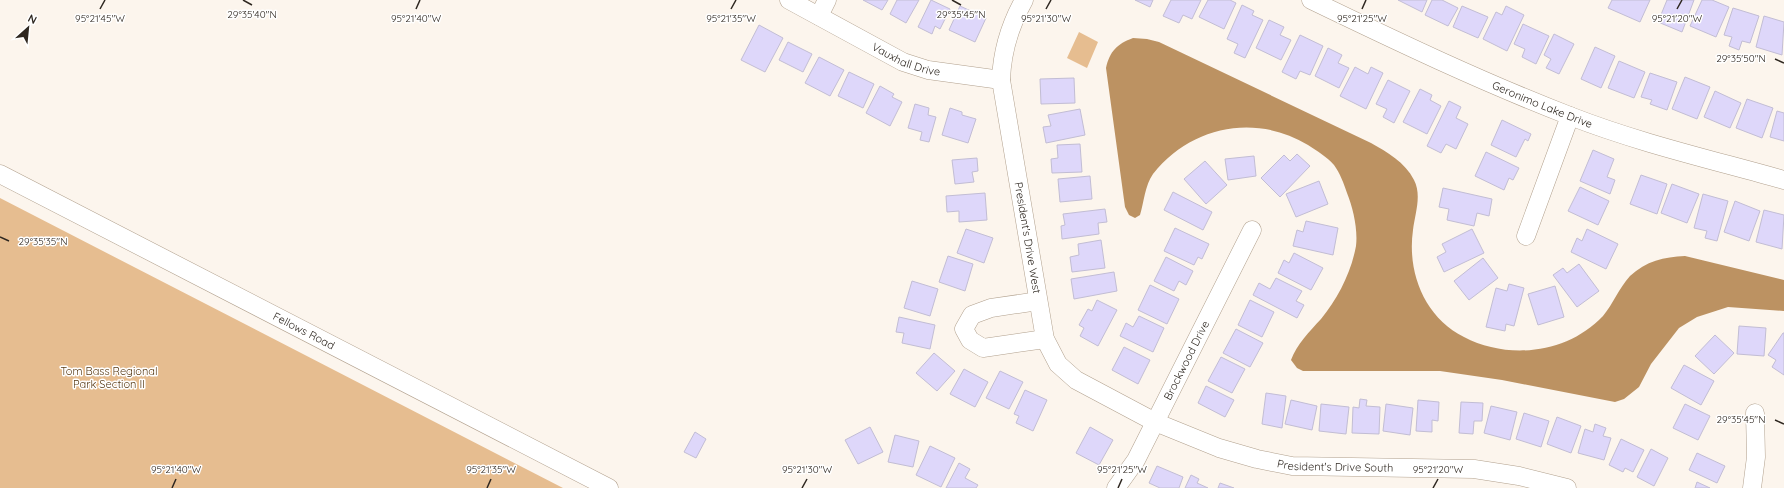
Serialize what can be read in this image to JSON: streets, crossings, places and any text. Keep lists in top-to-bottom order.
{
  "streets": {
    "street": [
      "Vauxhall Drive",
      "Geronimo Lake Drive",
      "President's Drive West",
      "Fellows Road",
      "Brockwood Drive",
      "President's Drive South"
    ]
  },
  "crossings": [
    ["Vauxhall Drive", "President's Drive West"],
    ["President's Drive West", "Brockwood Drive"],
    ["President's Drive West", "President's Drive South"],
    ["Brockwood Drive", "President's Drive South"]
  ],
  "parks": ["Tom Bass Regional Park Section II"],
  "north": "top right",
  "coordinates": [
    "29°35'40\"N",
    "29°35'45\"N",
    "95°21'45\"W",
    "95°21'40\"W",
    "95°21'35\"W",
    "95°21'30\"W",
    "95°21'25\"W",
    "95°21'20\"W",
    "29°35'50\"N",
    "29°35'35\"N"
  ]
}
